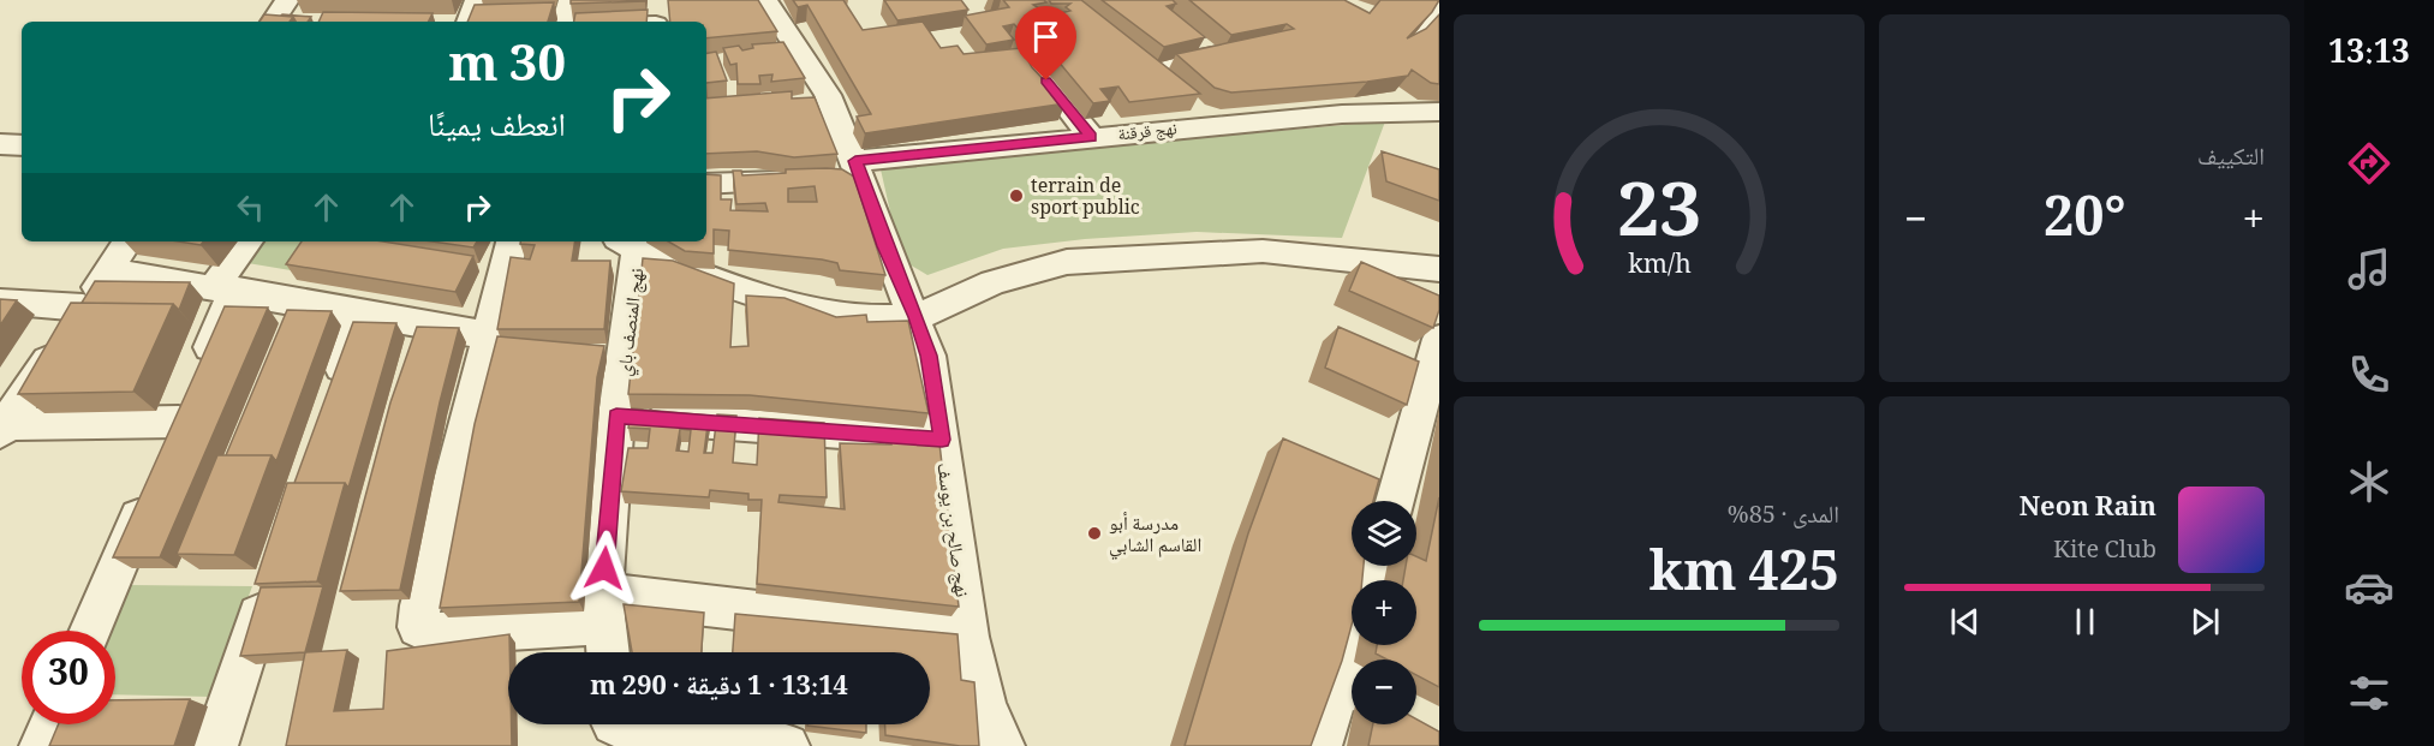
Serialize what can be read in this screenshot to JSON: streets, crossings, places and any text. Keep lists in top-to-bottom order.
{
  "streets": {
    "street": ["نهج قرقنة", "نهج المنصف باي", "نهج صالح بن يوسف"]
  },
  "crossings": [
    ["نهج قرقنة", "نهج صالح بن يوسف"]
  ],
  "places": ["terrain de sport public", "مدرسة أبو القاسم الشابي"],
  "page": {
    "tabs": "13:13",
    "tile": [
      "التكييف",
      ["المدى · 85%", "425 km"]
    ],
    "turn": ["30 m", "انعطف يمينًا"],
    "heat": ["−", "20°", "+"],
    "song": ["Neon Rain", "Kite Club"],
    "map_buttons": ["+", "−"],
    "limit": "30",
    "trip": "13:14 · 1 دقيقة · 290 m",
    "gauge": ["23", "km/h"]
  }
}
